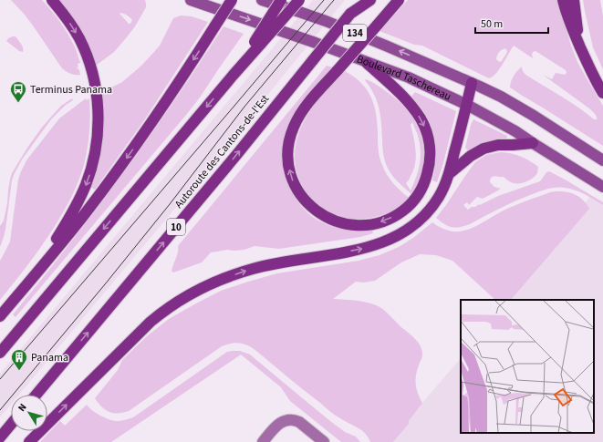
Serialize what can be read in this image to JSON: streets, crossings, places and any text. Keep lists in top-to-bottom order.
{
  "streets": {
    "highway": ["Autoroute des Cantons-de-l'Est", "10"],
    "main road": ["134", "Boulevard Taschereau"]
  },
  "places": {
    "bus stop": ["Terminus Panama"],
    "building": ["Panama"]
  },
  "scale_bar": "50 m",
  "north": "top left"
}
